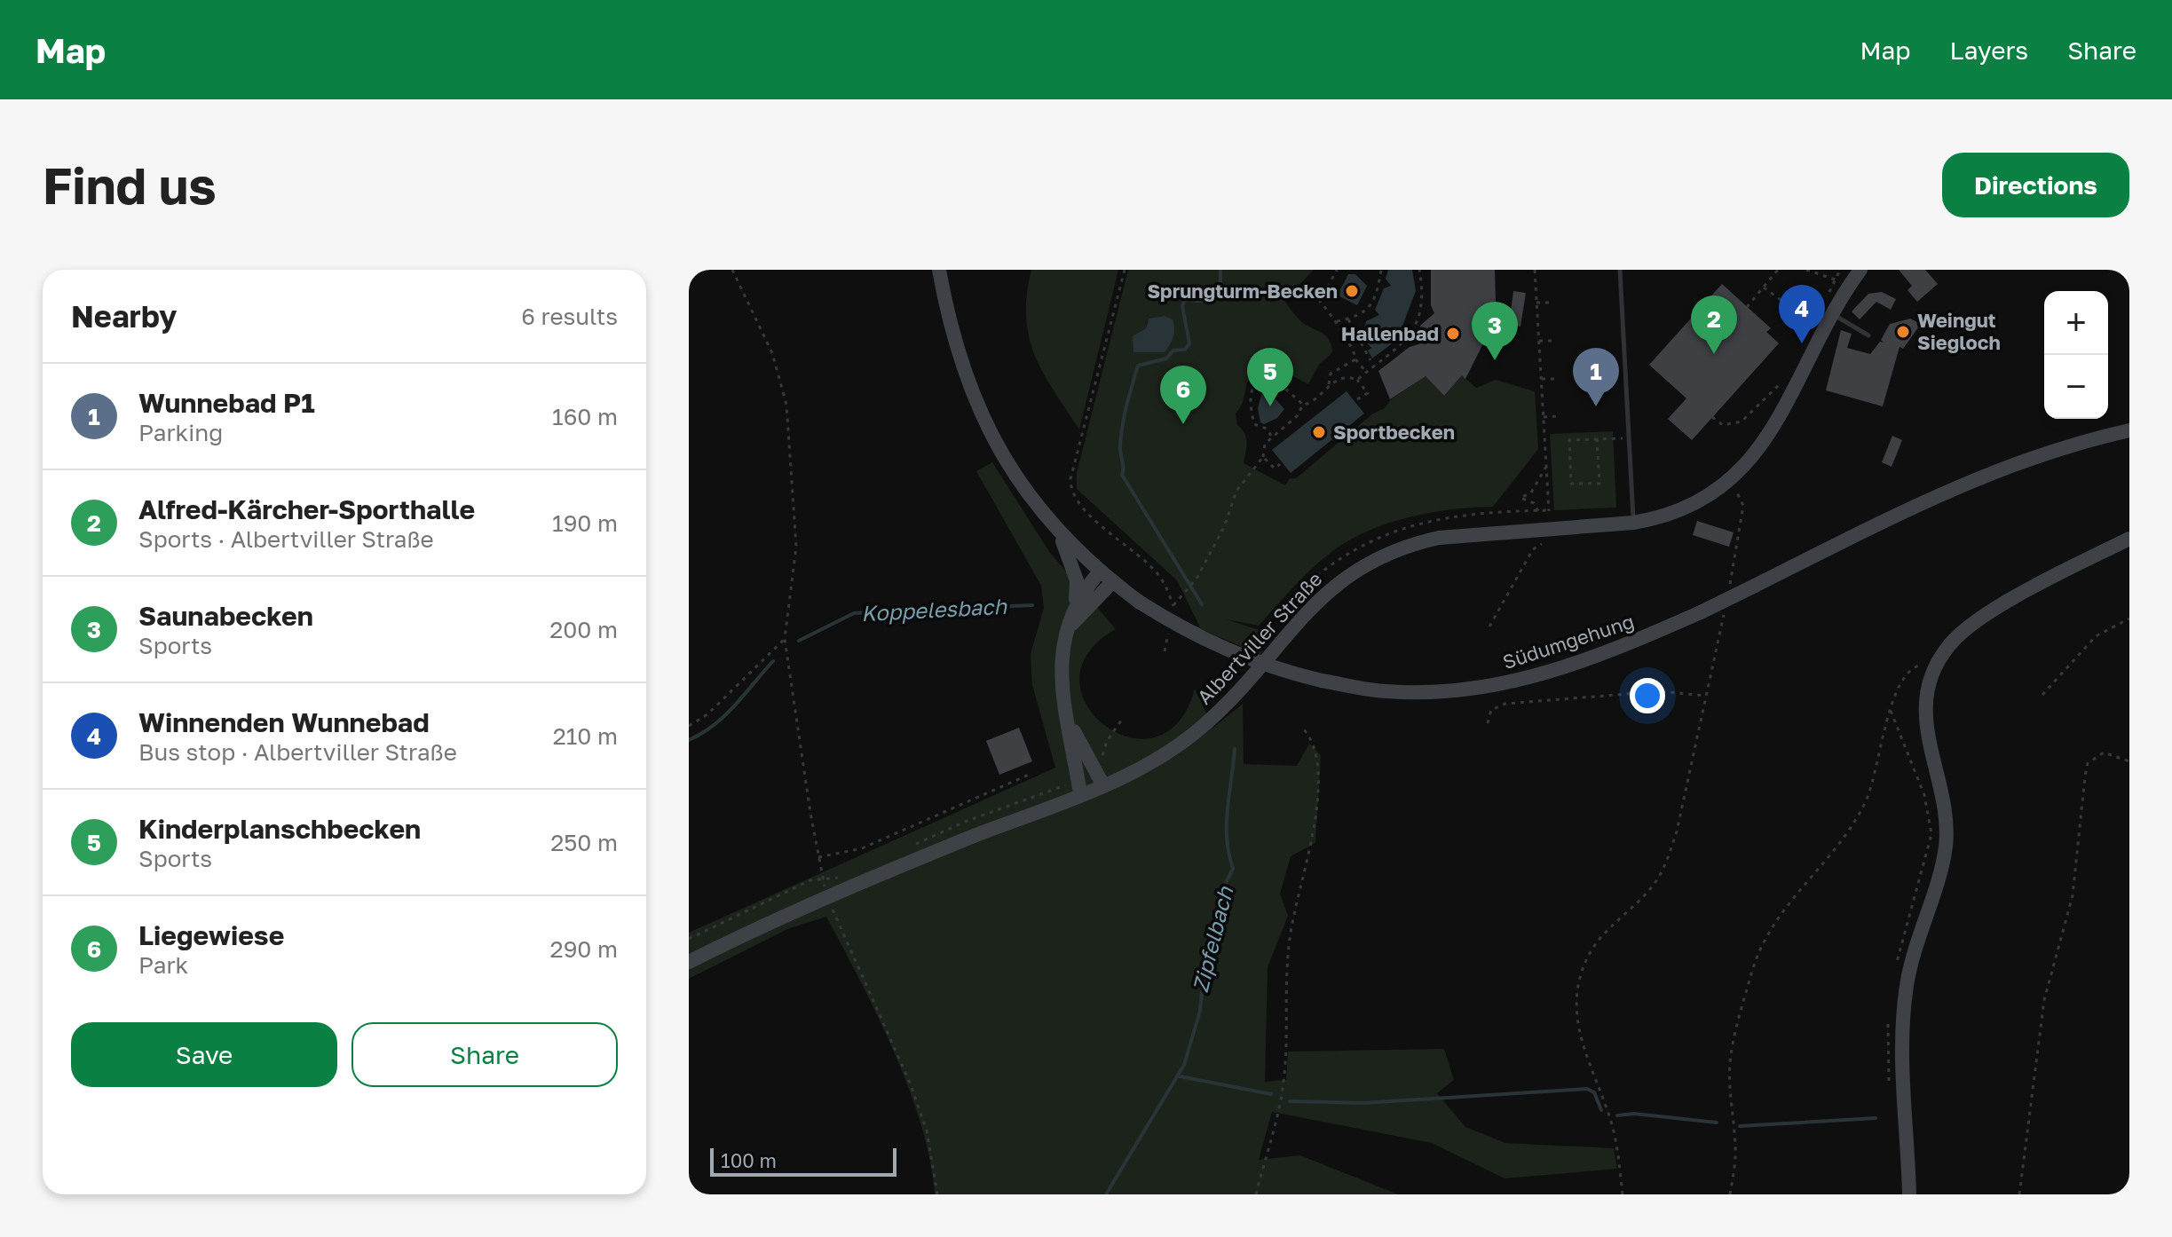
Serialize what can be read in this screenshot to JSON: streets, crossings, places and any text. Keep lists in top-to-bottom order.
{
  "streets": {
    "street": ["Albertviller Straße", "Südumgehung"]
  },
  "water": ["Koppelesbach", "Zipfelbach"],
  "places": [
    "Sprungturm-Becken",
    "Weingut Siegloch",
    "Hallenbad",
    "Sportbecken"
  ],
  "scale_bar": "100 m",
  "page": {
    "header": "Map",
    "nav": ["Map", "Layers", "Share"],
    "buttons": [
      "Directions",
      ["Save", "Share"]
    ],
    "title": "Find us",
    "heading": ["Nearby", "6 results"],
    "pins": [
      "4",
      "2",
      "3",
      "1",
      "5",
      "6"
    ],
    "map_buttons": ["+", "−"],
    "list": [
      {
        "mark": "1",
        "name": "Wunnebad P1",
        "note": "Parking",
        "value": "160 m"
      },
      {
        "mark": "2",
        "name": "Alfred-Kärcher-Sporthalle",
        "note": "Sports · Albertviller Straße",
        "value": "190 m"
      },
      {
        "mark": "3",
        "name": "Saunabecken",
        "note": "Sports",
        "value": "200 m"
      },
      {
        "mark": "4",
        "name": "Winnenden Wunnebad",
        "note": "Bus stop · Albertviller Straße",
        "value": "210 m"
      },
      {
        "mark": "5",
        "name": "Kinderplanschbecken",
        "note": "Sports",
        "value": "250 m"
      },
      {
        "mark": "6",
        "name": "Liegewiese",
        "note": "Park",
        "value": "290 m"
      }
    ],
    "scale": "100 m"
  }
}
